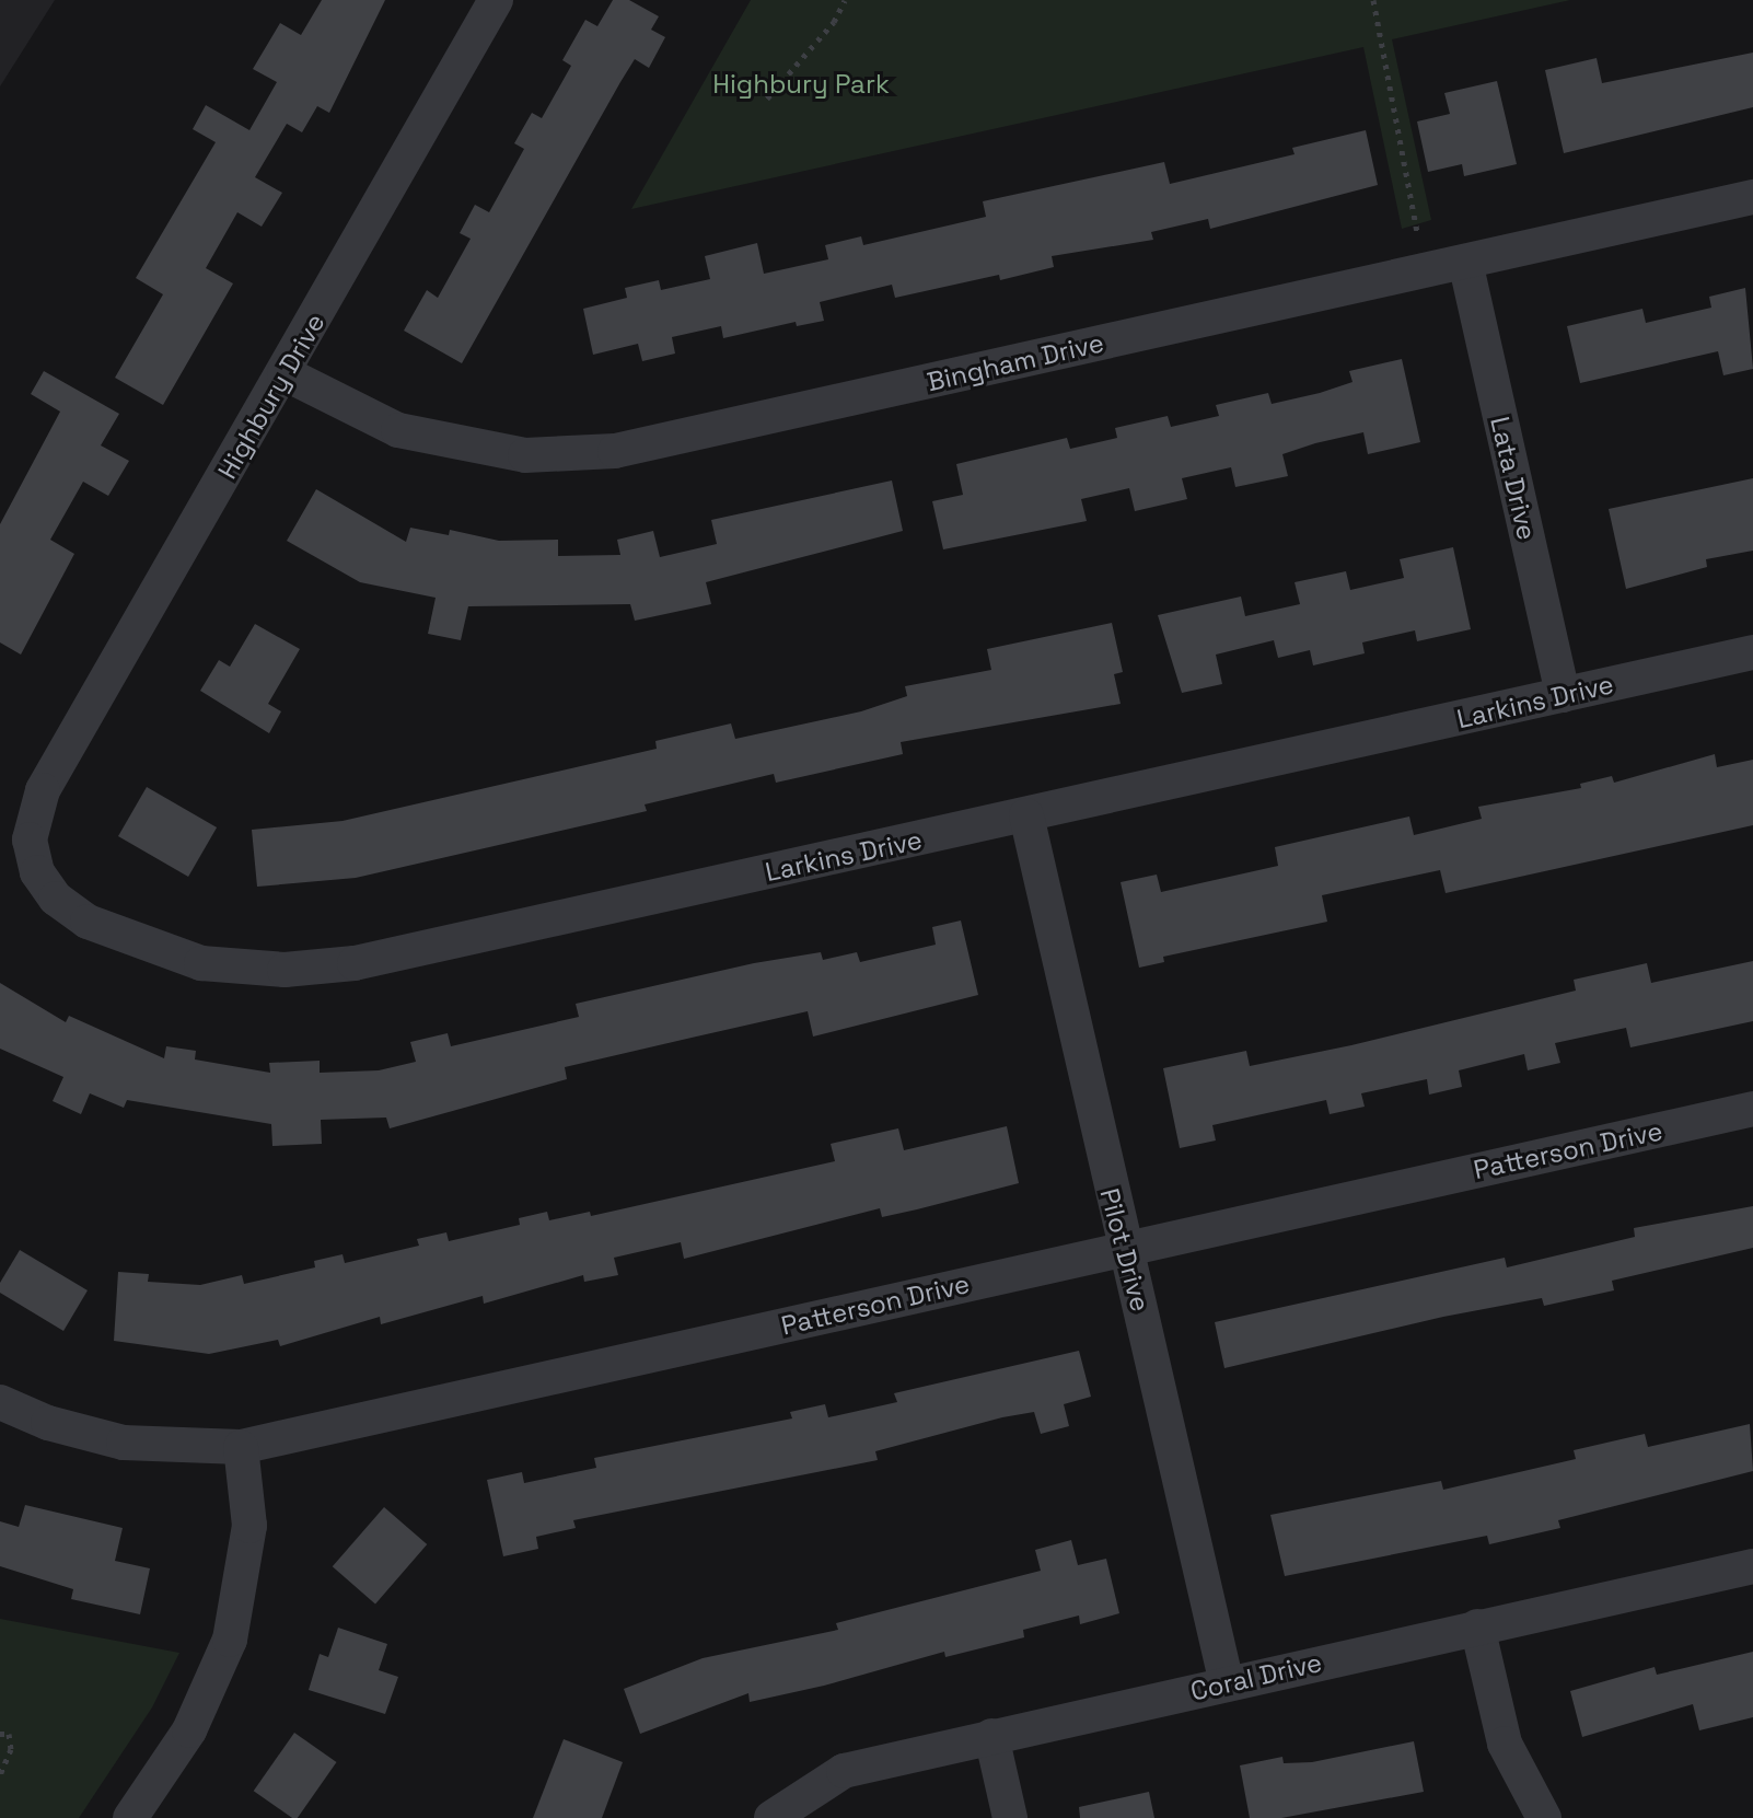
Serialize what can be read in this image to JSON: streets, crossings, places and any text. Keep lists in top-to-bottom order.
{
  "streets": {
    "street": [
      "Bingham Drive",
      "Highbury Drive",
      "Lata Drive",
      "Larkins Drive",
      "Patterson Drive",
      "Pilot Drive",
      "Coral Drive"
    ]
  },
  "crossings": [
    ["Bingham Drive", "Highbury Drive"],
    ["Bingham Drive", "Lata Drive"],
    ["Highbury Drive", "Larkins Drive"],
    ["Lata Drive", "Larkins Drive"],
    ["Larkins Drive", "Pilot Drive"],
    ["Patterson Drive", "Pilot Drive"],
    ["Pilot Drive", "Coral Drive"]
  ],
  "parks": ["Highbury Park"]
}
